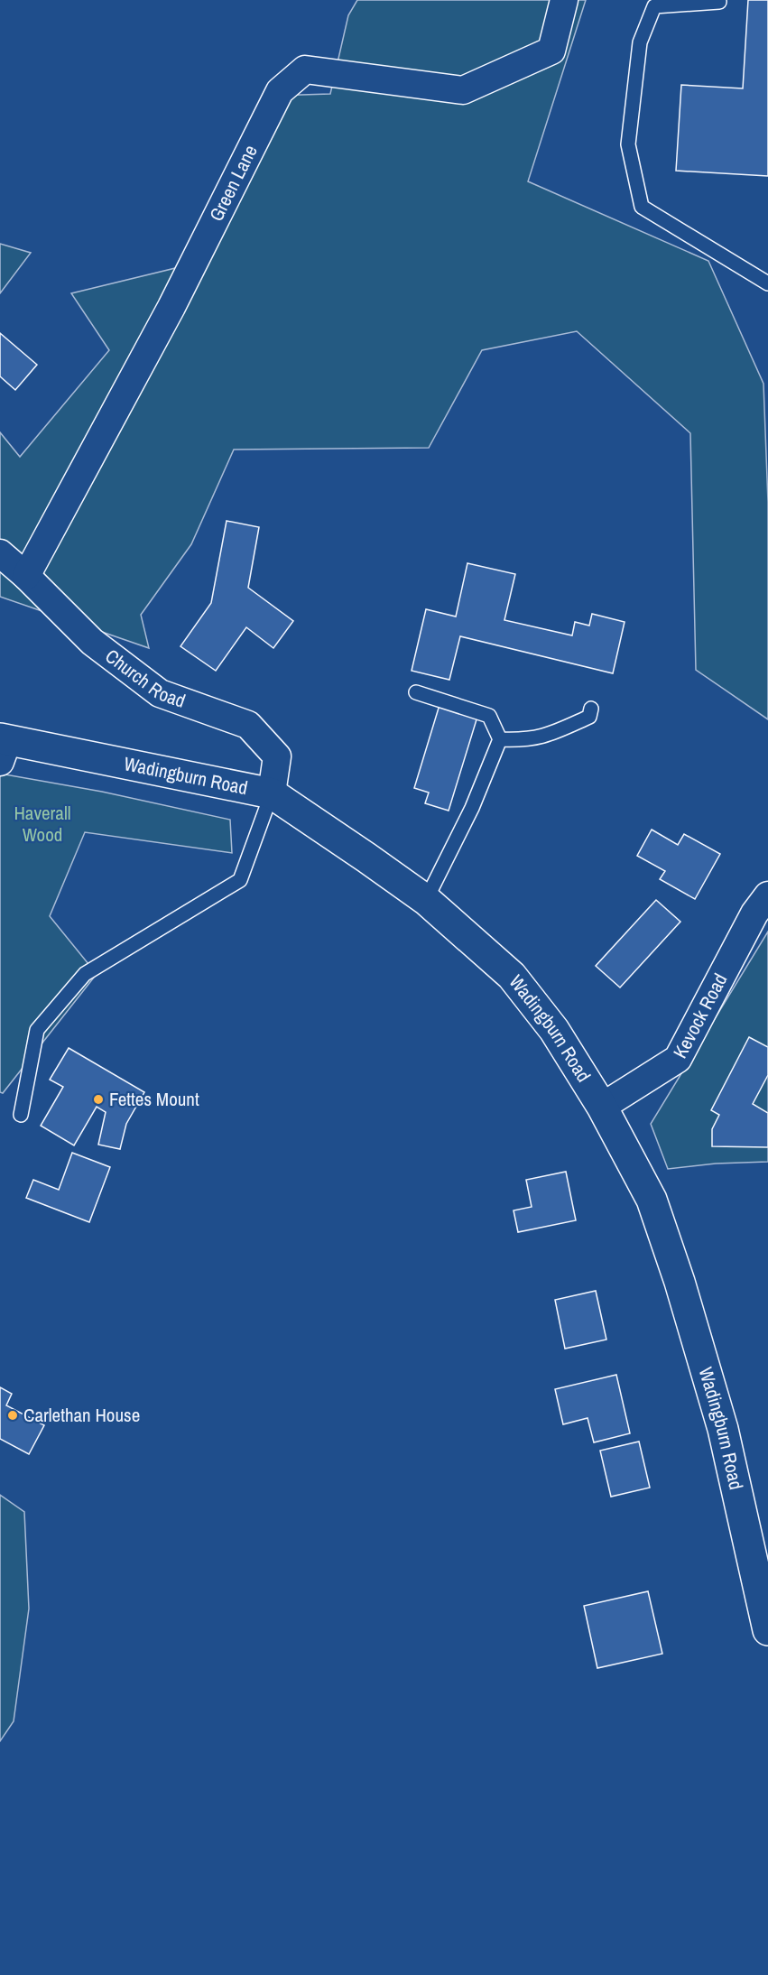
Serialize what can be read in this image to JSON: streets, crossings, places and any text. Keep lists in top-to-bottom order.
{
  "streets": {
    "main road": ["Wadingburn Road"],
    "street": ["Green Lane", "Church Road", "Kevock Road"]
  },
  "crossings": [
    ["Green Lane", "Church Road"],
    ["Church Road", "Wadingburn Road"],
    ["Wadingburn Road", "Kevock Road"]
  ],
  "parks": ["Haverall Wood"],
  "places": ["Fettes Mount", "Carlethan House"]
}
